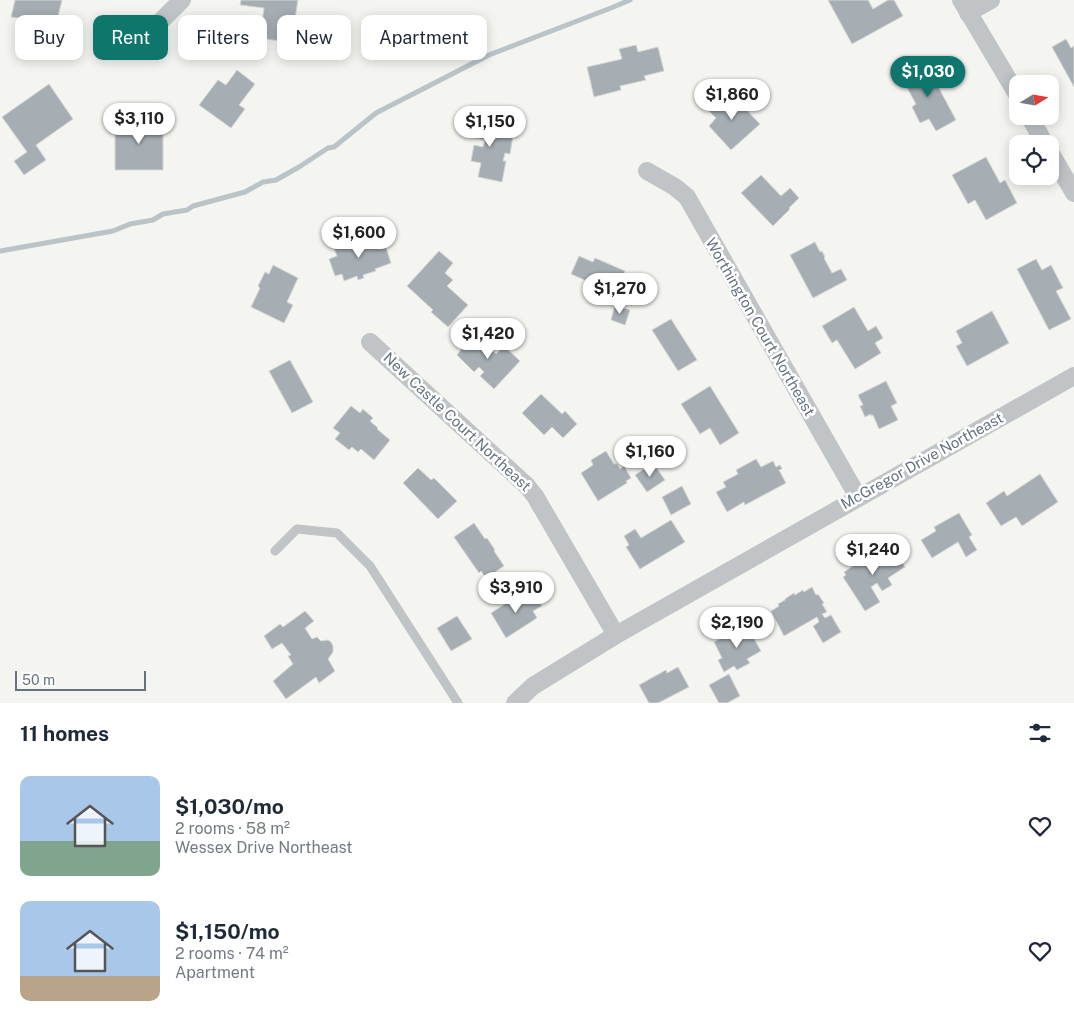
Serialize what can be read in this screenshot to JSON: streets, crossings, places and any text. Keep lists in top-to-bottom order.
{
  "streets": {
    "street": ["Worthington Court Northeast", "New Castle Court Northeast", "McGregor Drive Northeast"]
  },
  "crossings": [
    ["Worthington Court Northeast", "McGregor Drive Northeast"],
    ["New Castle Court Northeast", "McGregor Drive Northeast"]
  ],
  "scale_bar": "50 m",
  "north": "right",
  "page": {
    "chip": [
      "Buy",
      "Rent",
      "Filters",
      "New",
      "Apartment"
    ],
    "price": [
      "$1,030",
      "$1,860",
      "$3,110",
      "$1,150",
      "$1,600",
      "$1,270",
      "$1,420",
      "$1,160",
      "$1,240",
      "$3,910",
      "$2,190"
    ],
    "scale": "50 m",
    "heading": "11 homes",
    "list": [
      {
        "name": "$1,030/mo",
        "note": "2 rooms · 58 m² · Wessex Drive Northeast"
      },
      {
        "name": "$1,150/mo",
        "note": "2 rooms · 74 m² · Apartment"
      }
    ]
  }
}
